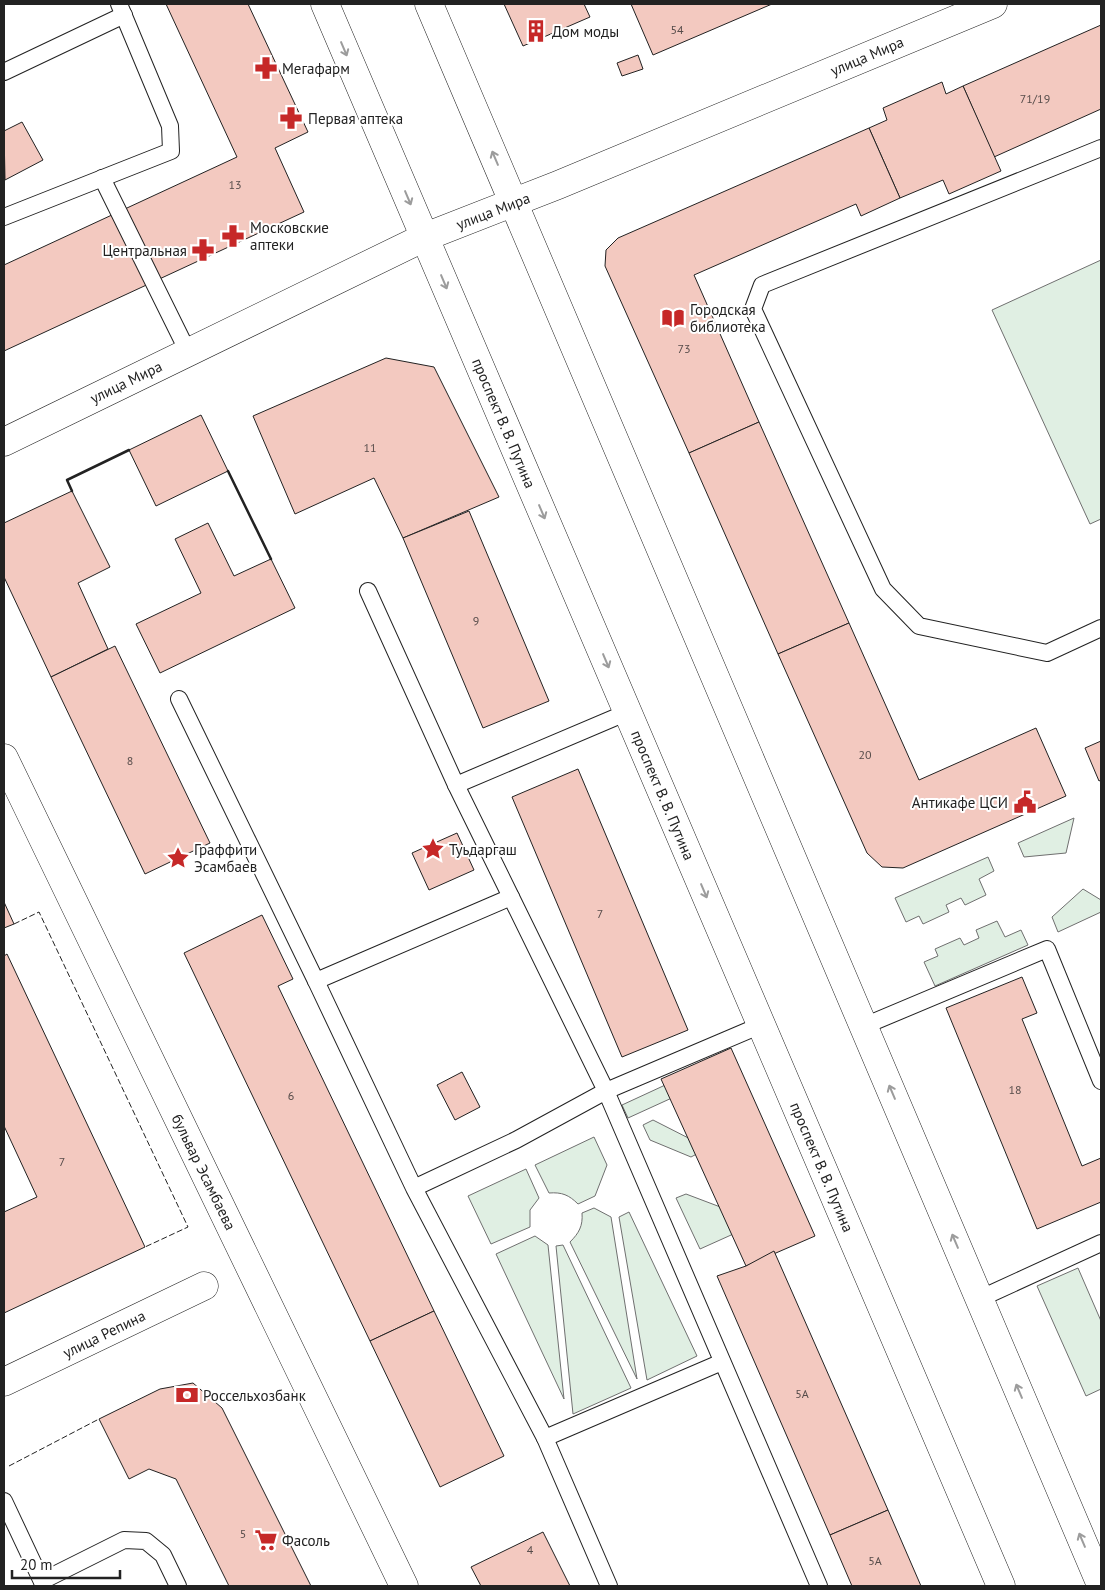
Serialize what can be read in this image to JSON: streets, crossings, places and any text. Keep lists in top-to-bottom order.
{
  "streets": {
    "main road": [
      "улица Мира",
      "проспект В. В. Путина",
      "бульвар Эсамбаева",
      "улица Репина"
    ]
  },
  "crossings": [
    ["улица Мира", "проспект В. В. Путина"]
  ],
  "places": {
    "building": ["Дом моды"],
    "pharmacy": [
      "Мегафарм",
      "Первая аптека",
      "Московские аптеки",
      "Центральная"
    ],
    "library": ["Городская библиотека"],
    "public building": ["Антикафе ЦСИ"],
    "place": ["Туьдаргаш", "Граффити Эсамбаев"],
    "bank": ["Россельхозбанк"],
    "supermarket": ["Фасоль"]
  },
  "house_numbers": [
    "54",
    "71/19",
    "13",
    "73",
    "11",
    "9",
    "20",
    "8",
    "7",
    "18",
    "6",
    "7",
    "5А",
    "5",
    "4",
    "5А"
  ],
  "scale_bar": "20 m"
}
